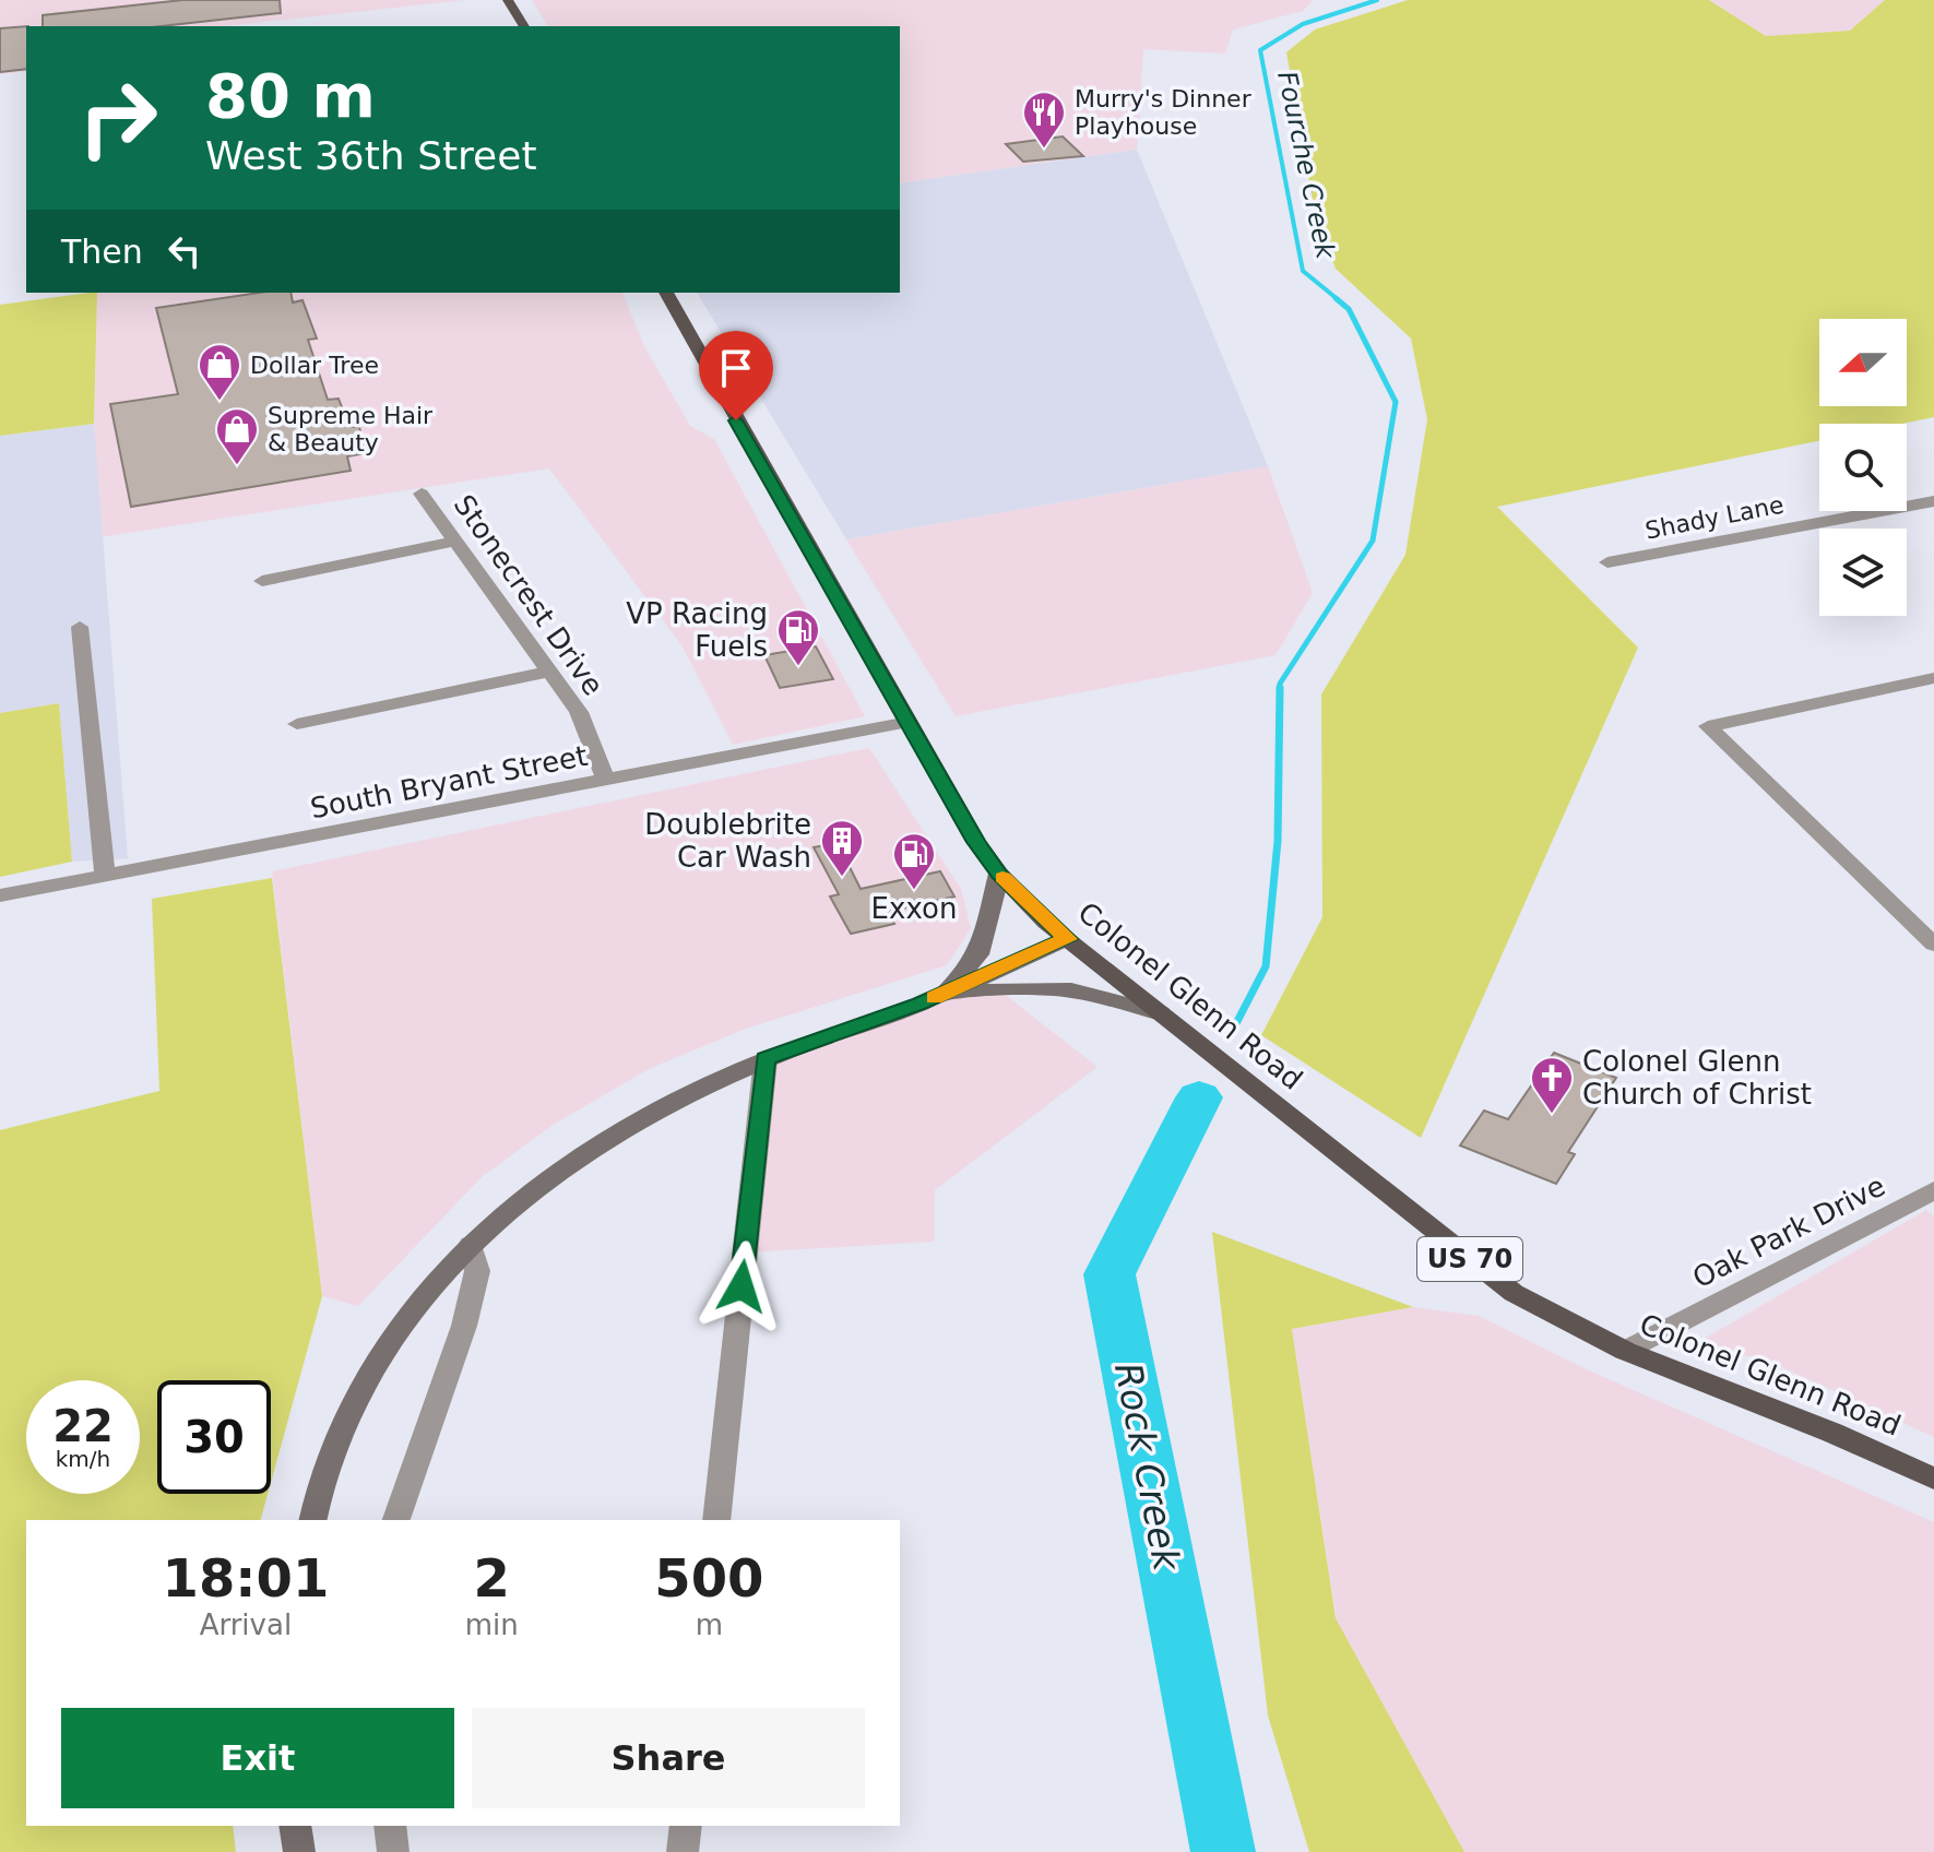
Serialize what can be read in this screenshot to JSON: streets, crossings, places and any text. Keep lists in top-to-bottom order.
{
  "streets": {
    "main road": ["Colonel Glenn Road", "US 70"],
    "street": [
      "Shady Lane",
      "Stonecrest Drive",
      "South Bryant Street",
      "Oak Park Drive"
    ]
  },
  "crossings": [
    ["Stonecrest Drive", "South Bryant Street"],
    ["South Bryant Street", "Colonel Glenn Road"],
    ["Colonel Glenn Road", "Oak Park Drive"]
  ],
  "water": ["Fourche Creek", "Rock Creek"],
  "places": {
    "restaurant": ["Murry's Dinner Playhouse"],
    "shop": ["Dollar Tree", "Supreme Hair & Beauty"],
    "fuel station": ["VP Racing Fuels", "Exxon"],
    "building": ["Doublebrite Car Wash"],
    "church": ["Colonel Glenn Church of Christ"]
  },
  "north": "left",
  "page": {
    "turn": ["80 m", "West 36th Street"],
    "then": "Then",
    "speed": "22 km/h",
    "limit": "30",
    "eta": [
      "18:01",
      "Arrival",
      "2",
      "min",
      "500",
      "m"
    ],
    "buttons": ["Exit", "Share"]
  }
}
